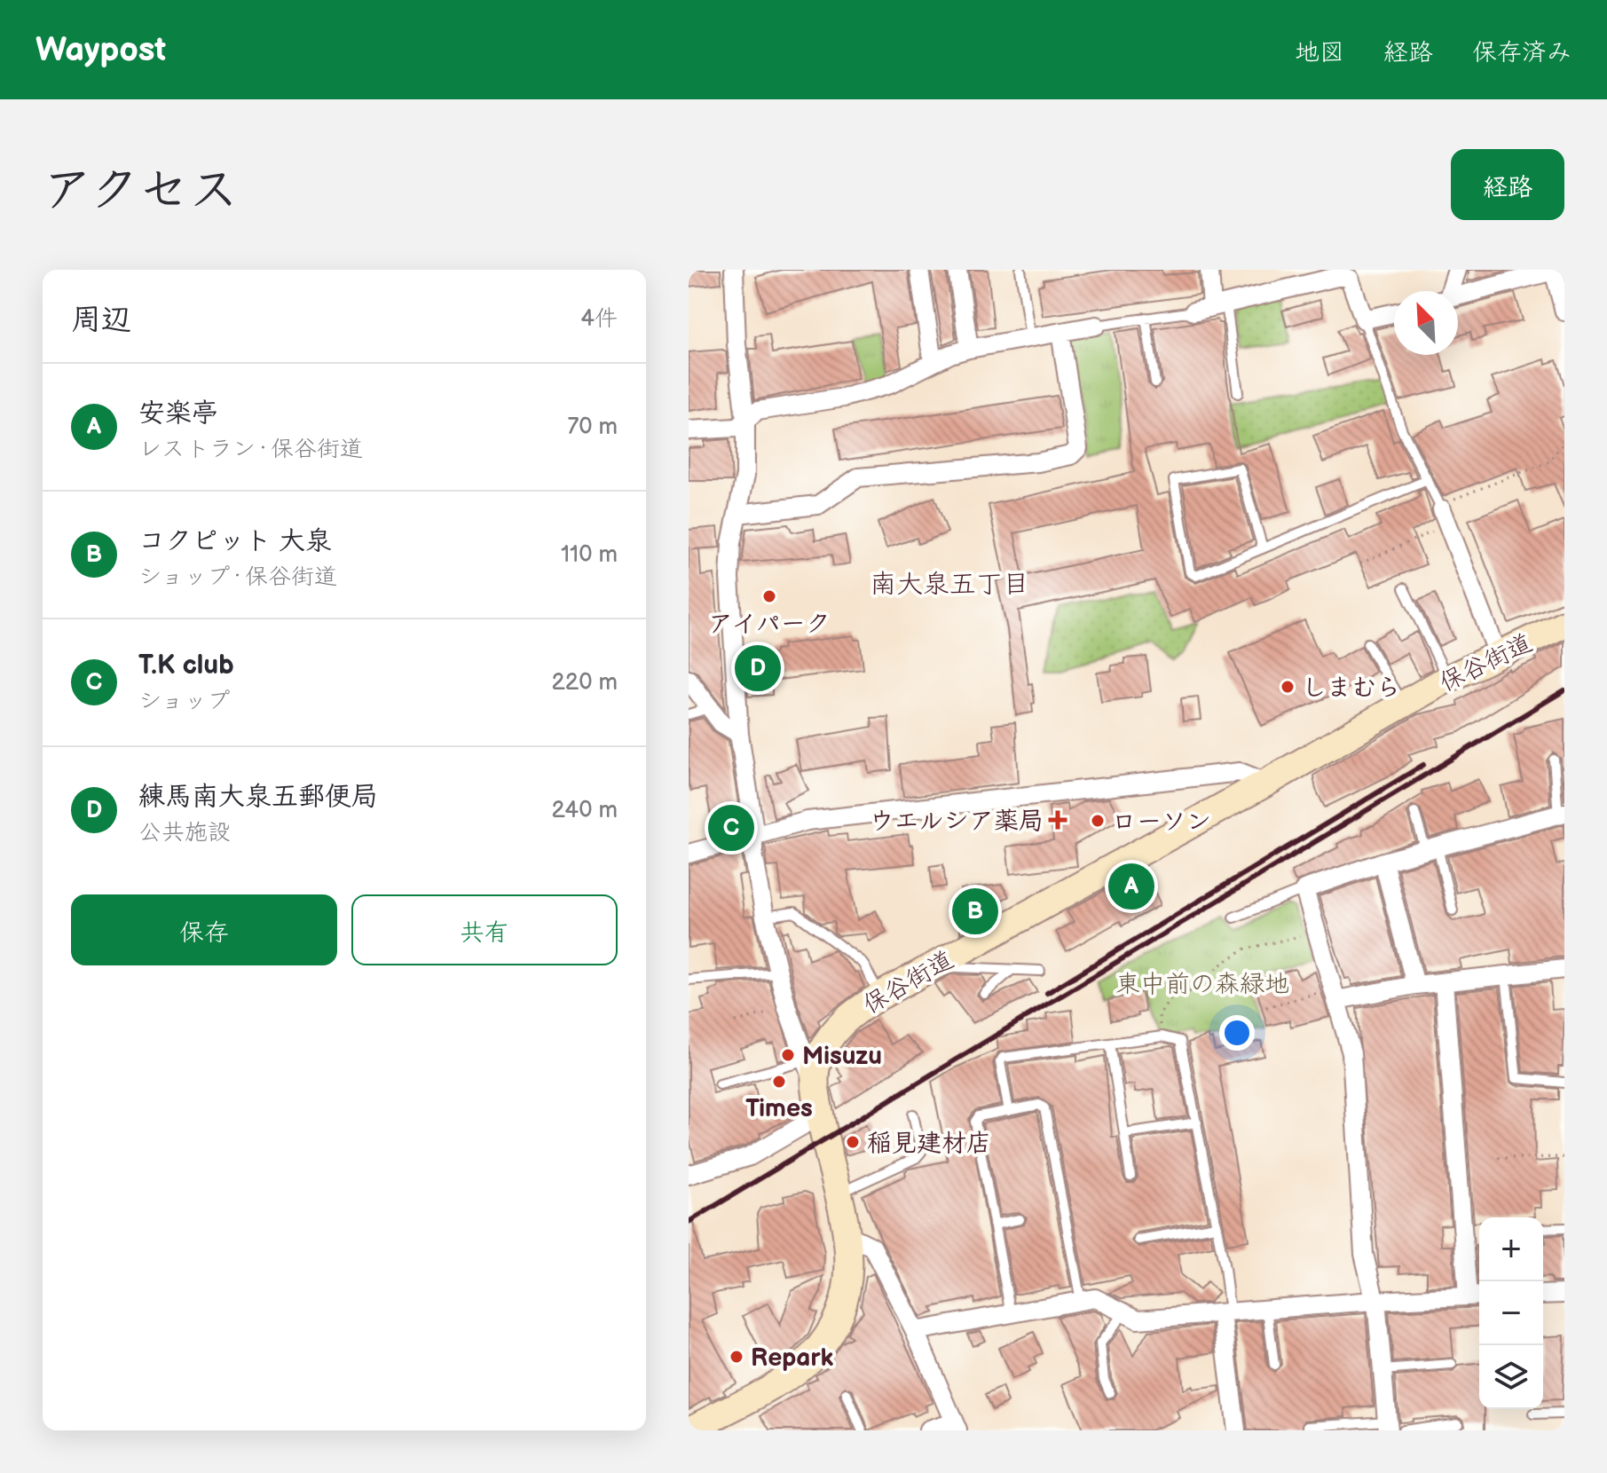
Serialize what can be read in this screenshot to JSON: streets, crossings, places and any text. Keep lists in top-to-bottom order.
{
  "streets": {
    "main road": ["保谷街道"]
  },
  "districts": ["南大泉五丁目"],
  "parks": ["東中前の森緑地"],
  "places": {
    "other": [
      "アイパーク",
      "しまむら",
      "ローソン",
      "Misuzu",
      "Times",
      "稲見建材店",
      "Repark"
    ],
    "health": ["ウエルシア薬局"]
  },
  "north": "top left",
  "page": {
    "header": "Waypost",
    "nav": ["地図", "経路", "保存済み"],
    "title": "アクセス",
    "buttons": [
      "経路",
      ["保存", "共有"]
    ],
    "heading": ["周辺", "4件"],
    "list": [
      {
        "mark": "A",
        "name": "安楽亭",
        "note": "レストラン · 保谷街道",
        "value": "70 m"
      },
      {
        "mark": "B",
        "name": "コクピット 大泉",
        "note": "ショップ · 保谷街道",
        "value": "110 m"
      },
      {
        "mark": "C",
        "name": "T.K club",
        "note": "ショップ",
        "value": "220 m"
      },
      {
        "mark": "D",
        "name": "練馬南大泉五郵便局",
        "note": "公共施設",
        "value": "240 m"
      }
    ],
    "pins": [
      "D",
      "C",
      "A",
      "B"
    ],
    "map_buttons": ["+", "−"]
  }
}
